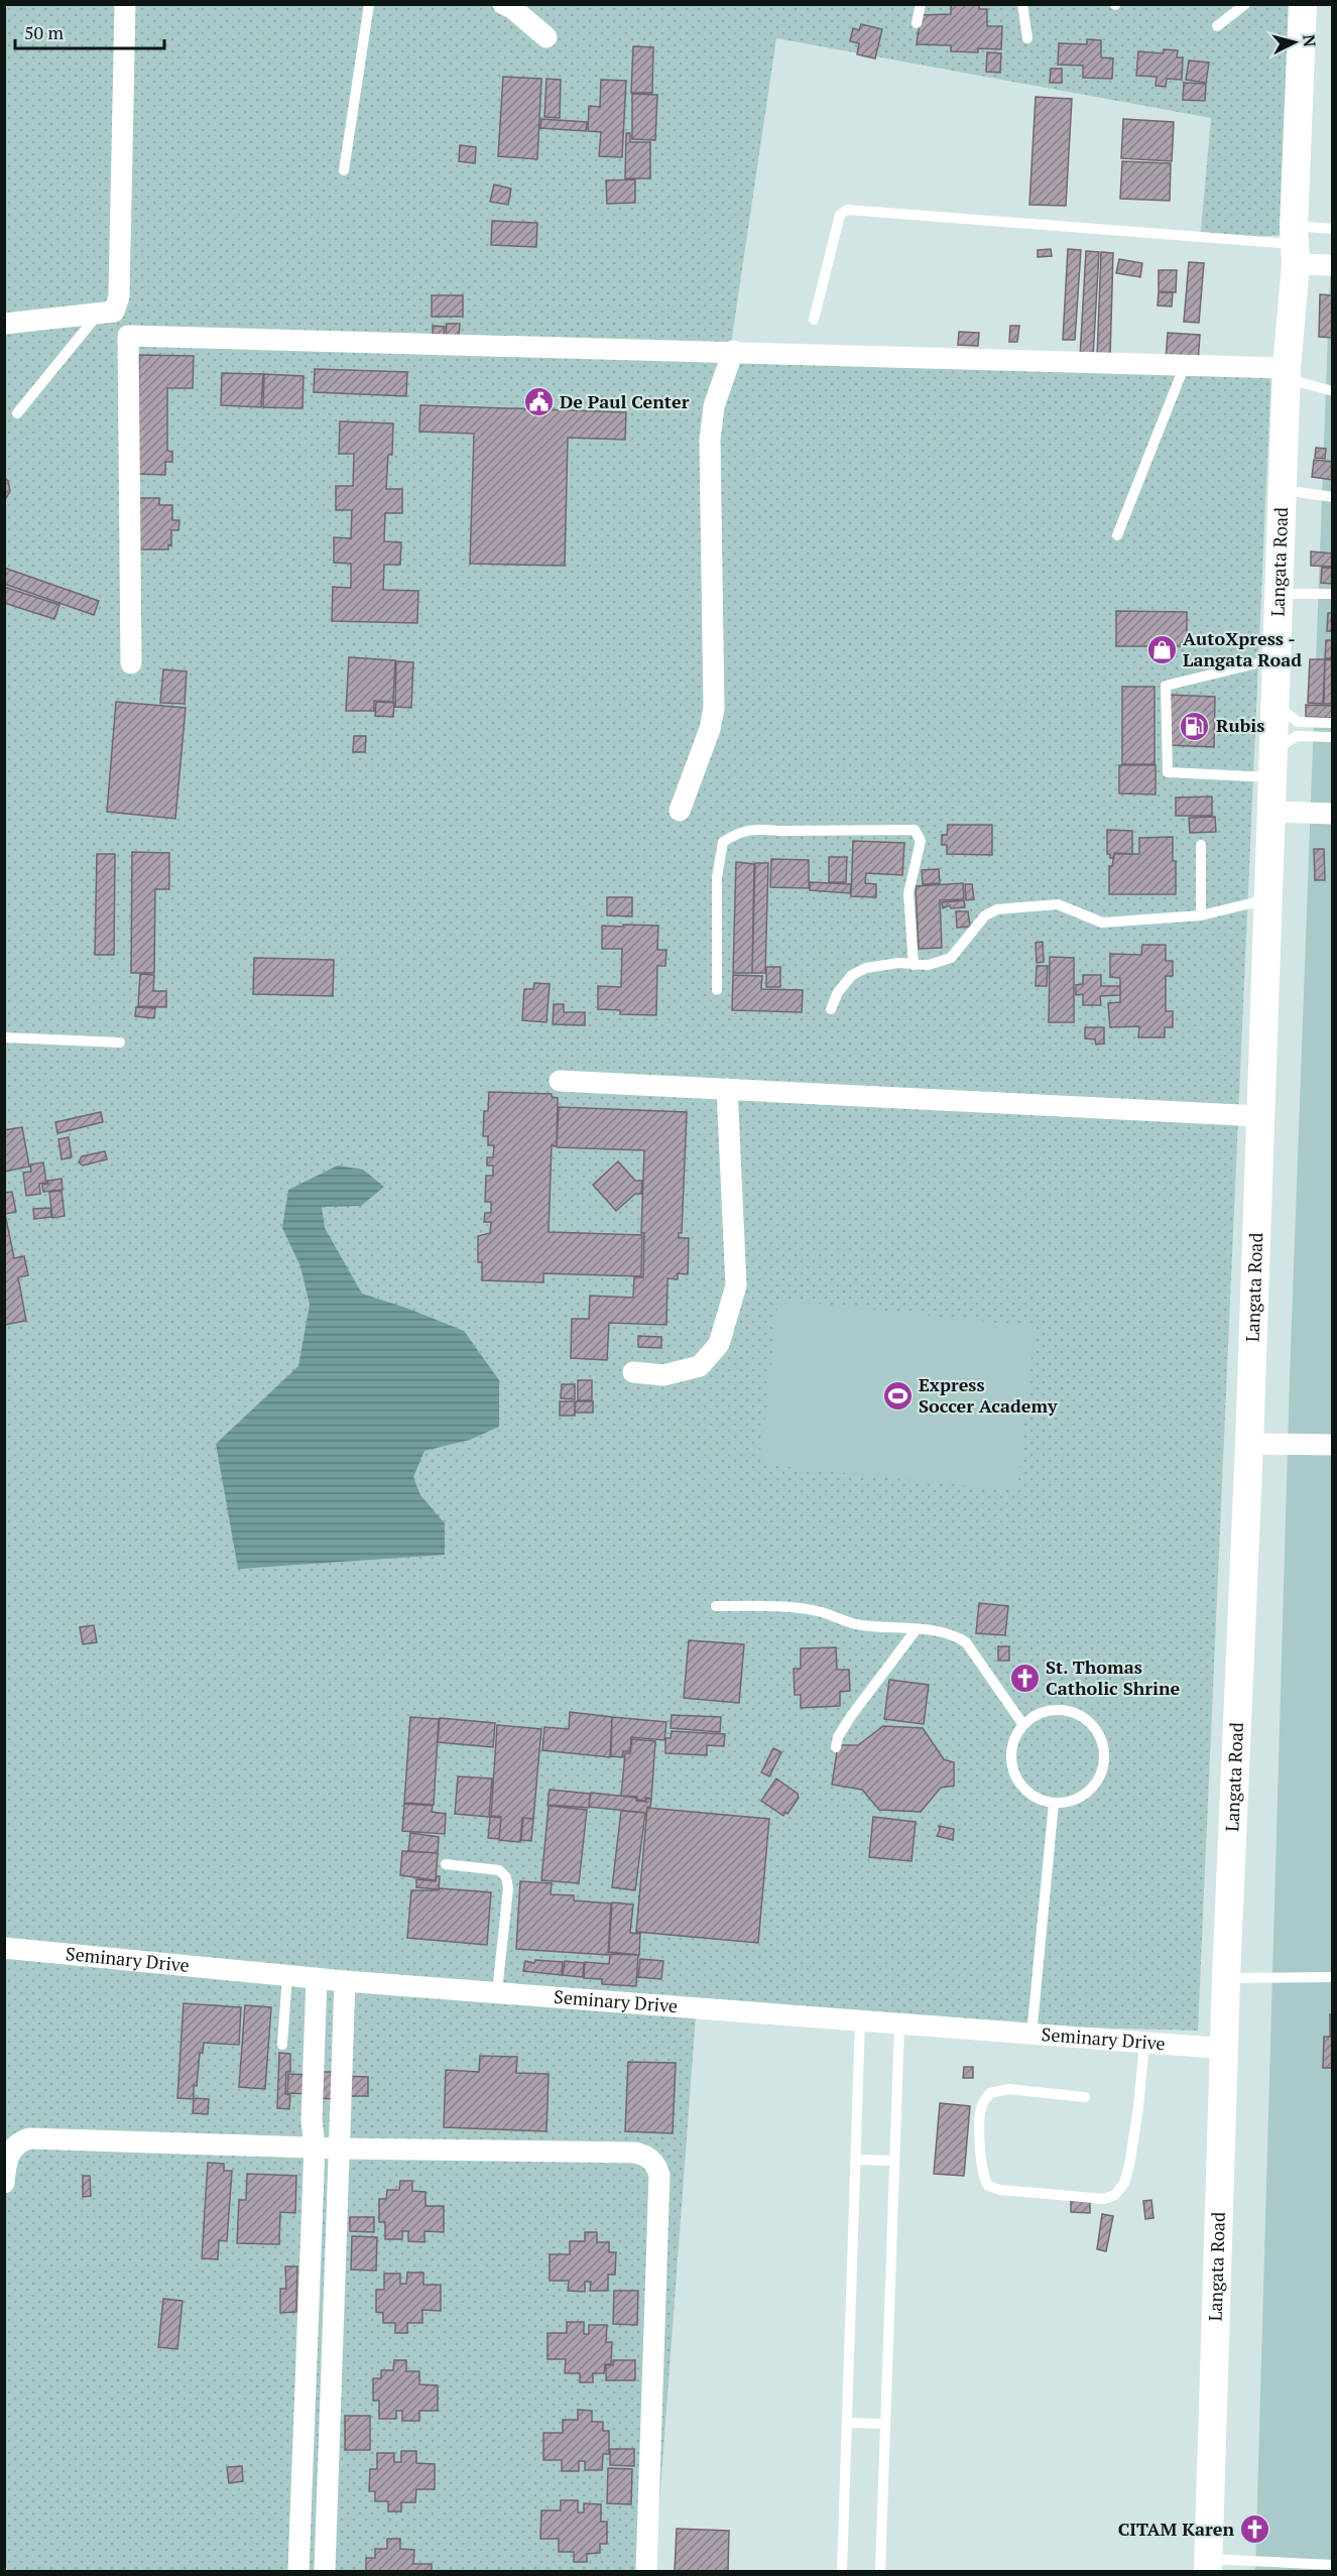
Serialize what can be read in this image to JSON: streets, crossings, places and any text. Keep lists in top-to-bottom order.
{
  "streets": {
    "main road": ["Langata Road"],
    "street": ["Seminary Drive"]
  },
  "crossings": [
    ["Langata Road", "Seminary Drive"]
  ],
  "places": {
    "public building": ["De Paul Center"],
    "shop": ["AutoXpress - Langata Road"],
    "fuel station": ["Rubis"],
    "sports": ["Express Soccer Academy"],
    "church": ["St. Thomas Catholic Shrine", "CITAM Karen"]
  },
  "scale_bar": "50 m",
  "north": "right"
}
